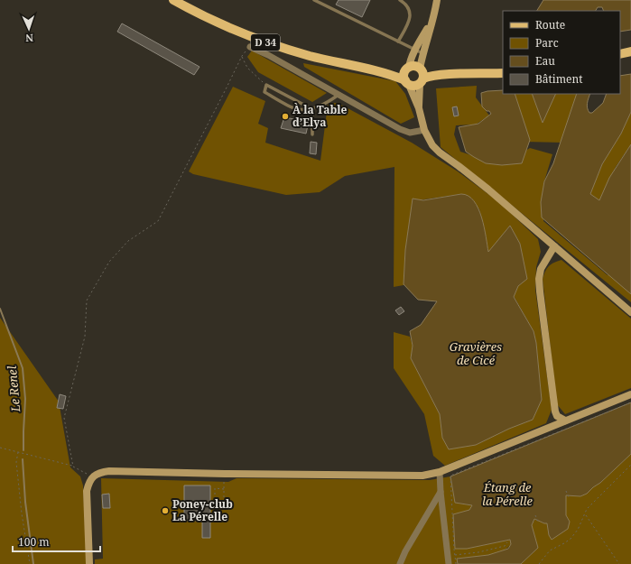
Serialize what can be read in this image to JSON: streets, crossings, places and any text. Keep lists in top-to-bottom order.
{
  "streets": {
    "main road": ["D 34"]
  },
  "water": ["Gravières de Cicé", "Le Renel", "Étang de la Pérelle"],
  "places": ["À la Table d’Elya", "Poney-club La Pérelle"],
  "legend": [
    "Route",
    "Parc",
    "Eau",
    "Bâtiment"
  ],
  "scale_bar": "100 m",
  "north": "bottom"
}
